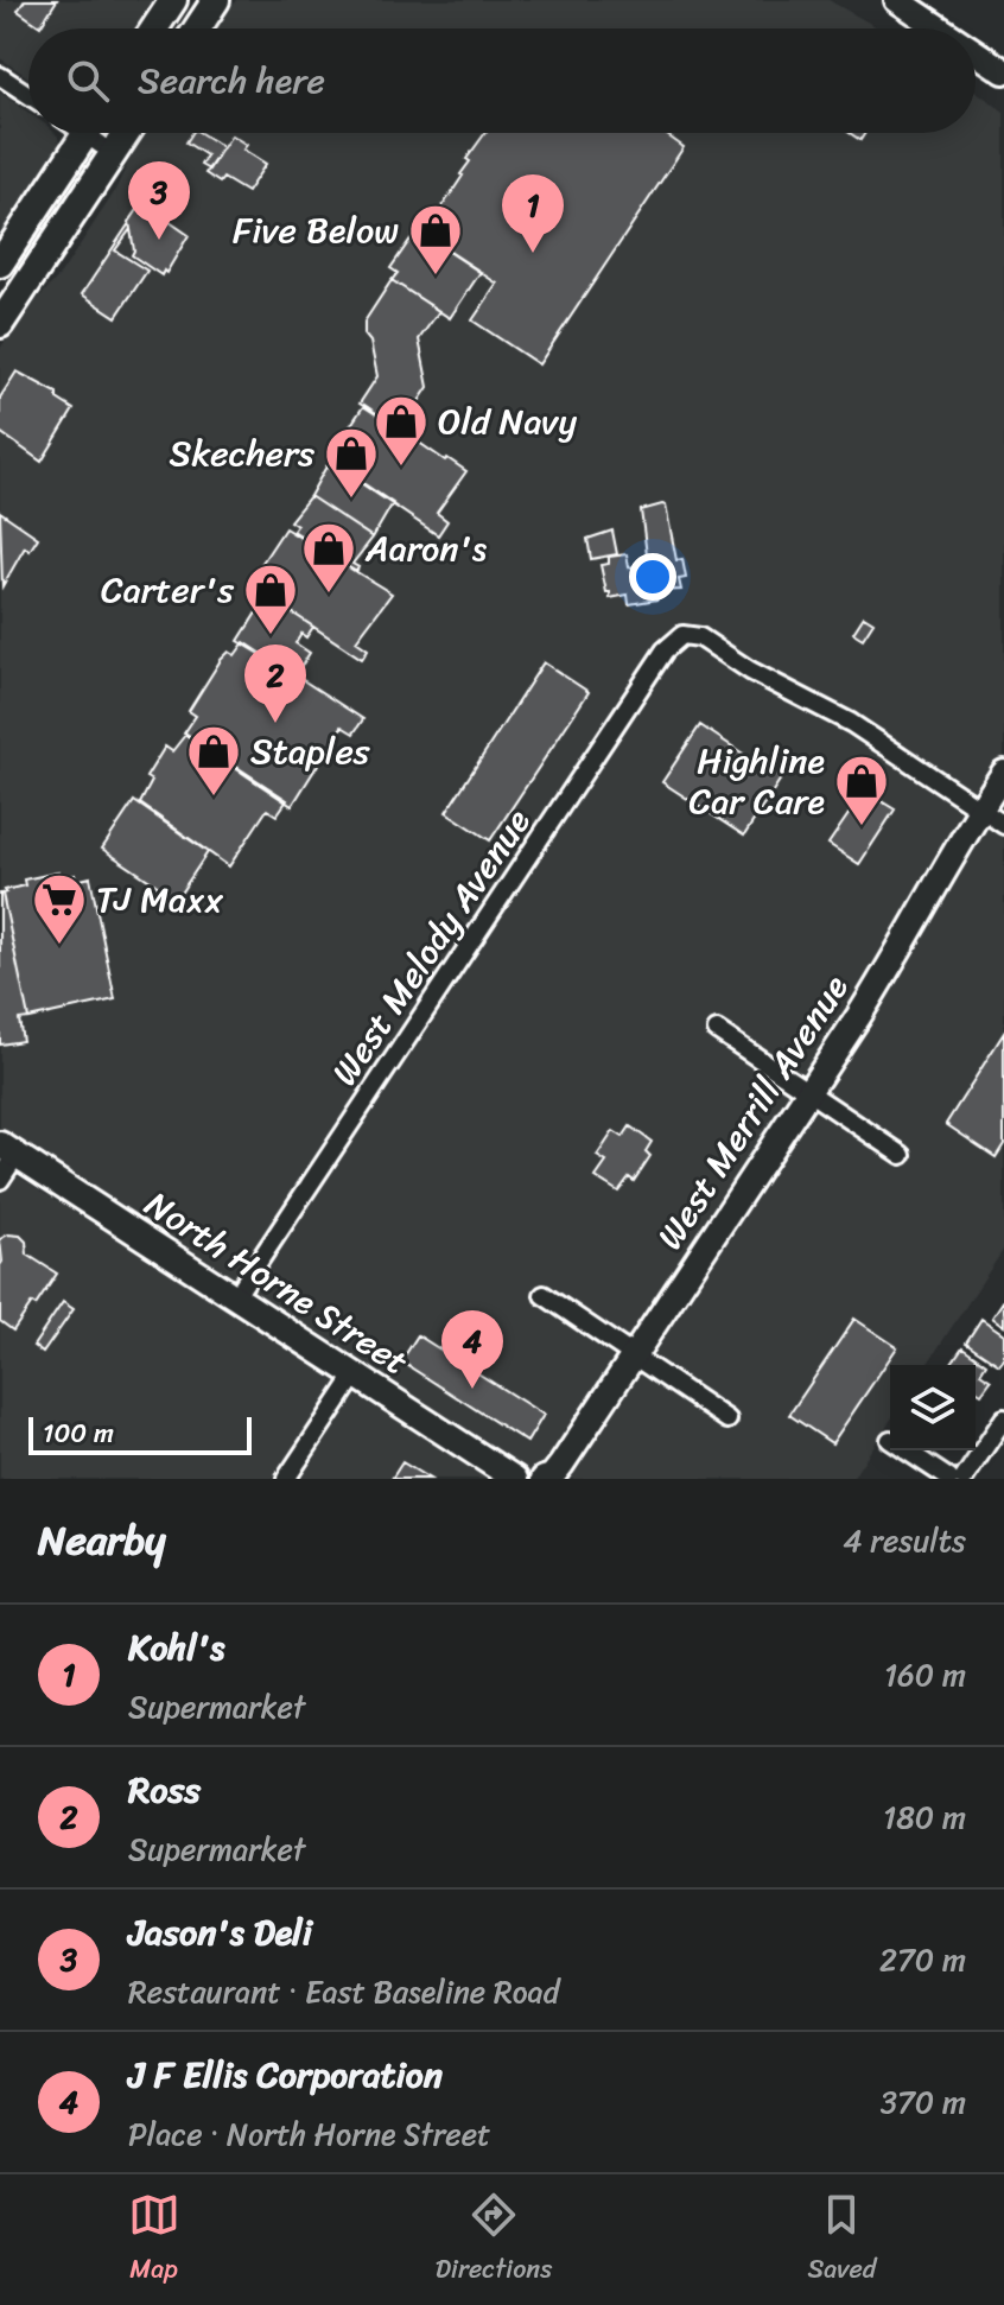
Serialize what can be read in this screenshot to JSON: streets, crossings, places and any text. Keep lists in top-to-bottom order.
{
  "streets": {
    "street": ["West Melody Avenue", "West Merrill Avenue", "North Horne Street"]
  },
  "crossings": [
    ["West Melody Avenue", "West Merrill Avenue"],
    ["West Melody Avenue", "North Horne Street"]
  ],
  "places": {
    "shop": [
      "Five Below",
      "Old Navy",
      "Skechers",
      "Aaron's",
      "Carter's",
      "Staples",
      "Highline Car Care"
    ],
    "supermarket": ["TJ Maxx"]
  },
  "scale_bar": "100 m",
  "page": {
    "search": "Search here",
    "pins": [
      "3",
      "1",
      "2",
      "4"
    ],
    "scale": "100 m",
    "heading": ["Nearby", "4 results"],
    "list": [
      {
        "mark": "1",
        "name": "Kohl's",
        "note": "Supermarket",
        "value": "160 m"
      },
      {
        "mark": "2",
        "name": "Ross",
        "note": "Supermarket",
        "value": "180 m"
      },
      {
        "mark": "3",
        "name": "Jason's Deli",
        "note": "Restaurant · East Baseline Road",
        "value": "270 m"
      },
      {
        "mark": "4",
        "name": "J F Ellis Corporation",
        "note": "Place · North Horne Street",
        "value": "370 m"
      }
    ],
    "nav": ["Map", "Directions", "Saved"]
  }
}
